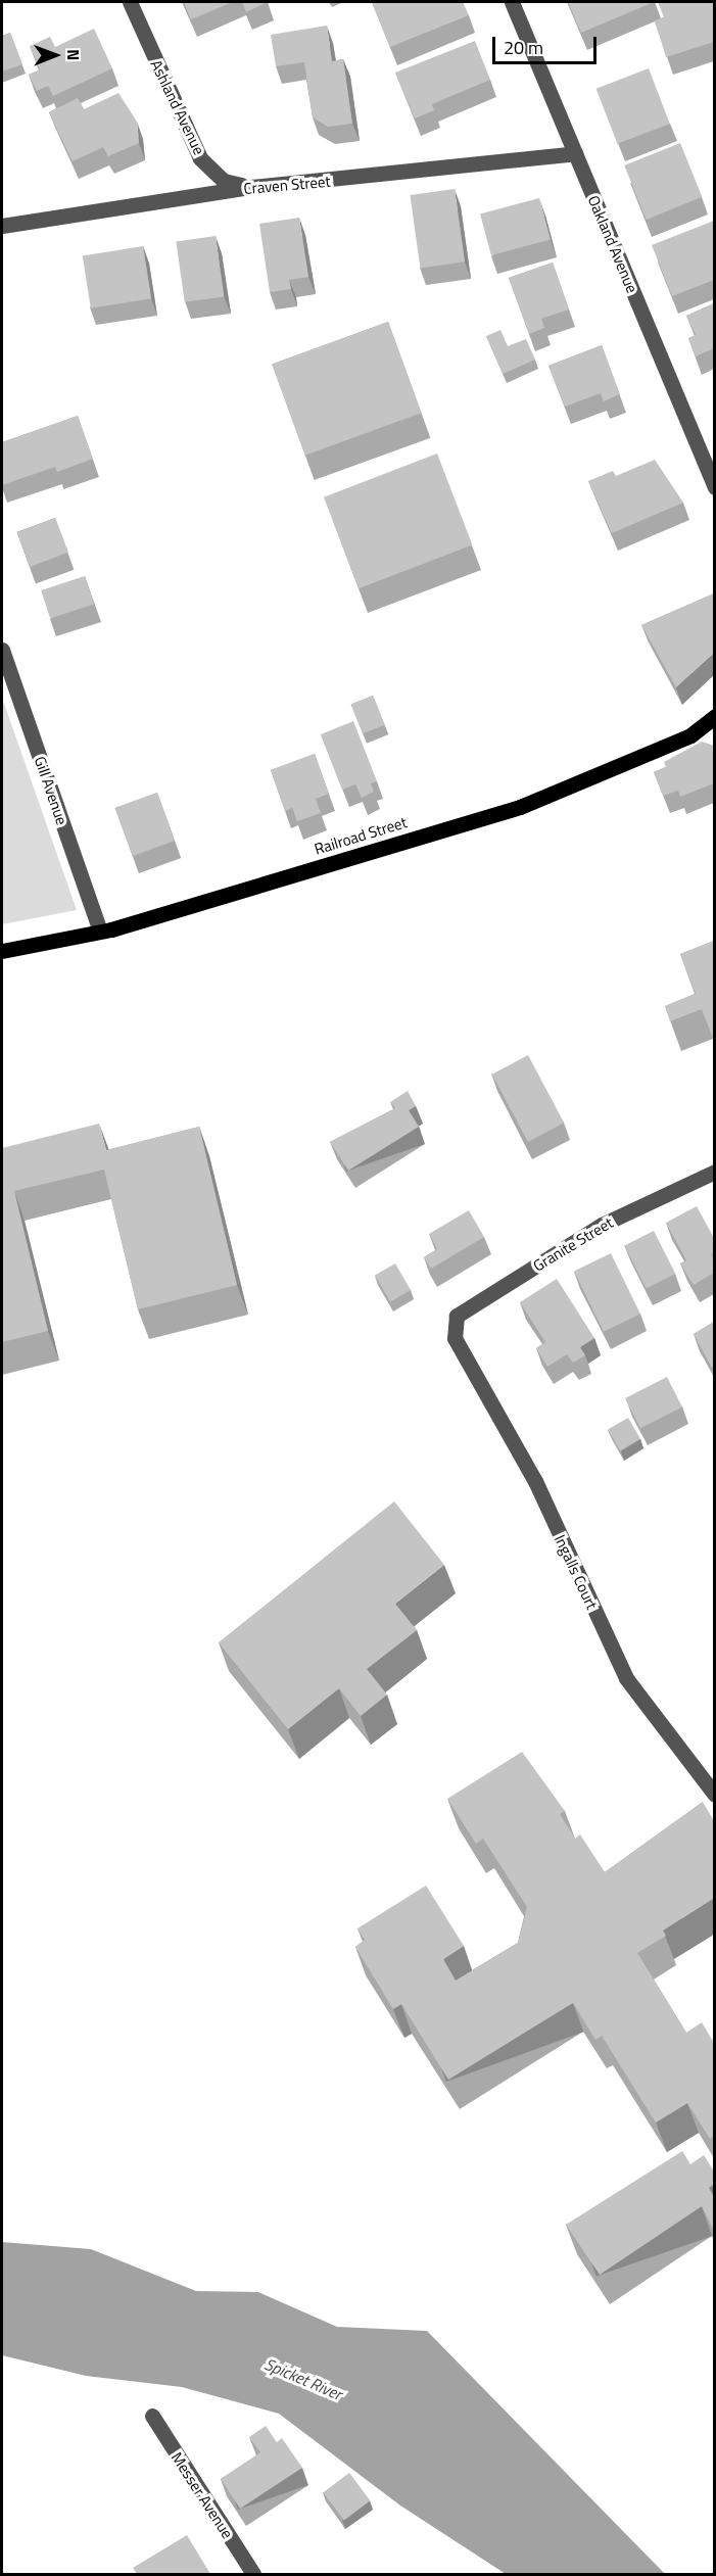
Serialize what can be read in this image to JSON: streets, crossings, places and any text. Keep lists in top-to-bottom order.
{
  "streets": {
    "main road": ["Railroad Street"],
    "street": [
      "Ashland Avenue",
      "Craven Street",
      "Oakland Avenue",
      "Gill Avenue",
      "Granite Street",
      "Ingalls Court",
      "Messer Avenue"
    ]
  },
  "crossings": [
    ["Ashland Avenue", "Craven Street"],
    ["Craven Street", "Oakland Avenue"],
    ["Gill Avenue", "Railroad Street"],
    ["Granite Street", "Ingalls Court"]
  ],
  "water": ["Spicket River"],
  "scale_bar": "20 m",
  "north": "right"
}
